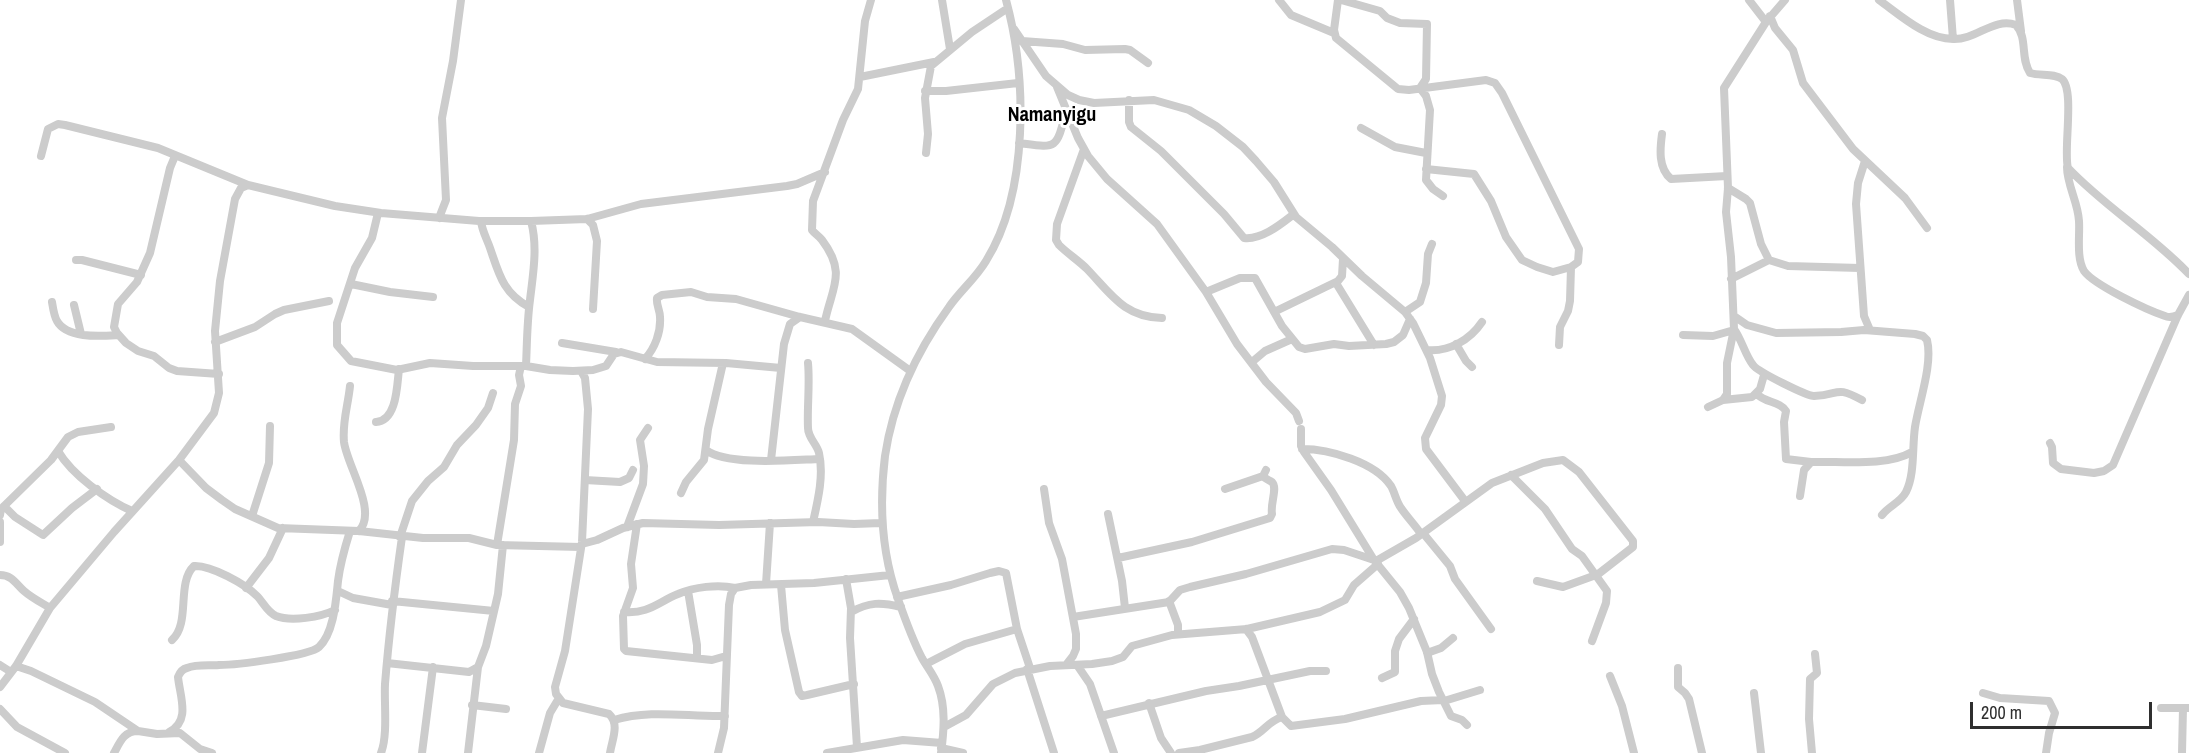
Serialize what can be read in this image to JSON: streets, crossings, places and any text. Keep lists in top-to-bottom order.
{
  "districts": ["Namanyigu"],
  "scale_bar": "200 m"
}
